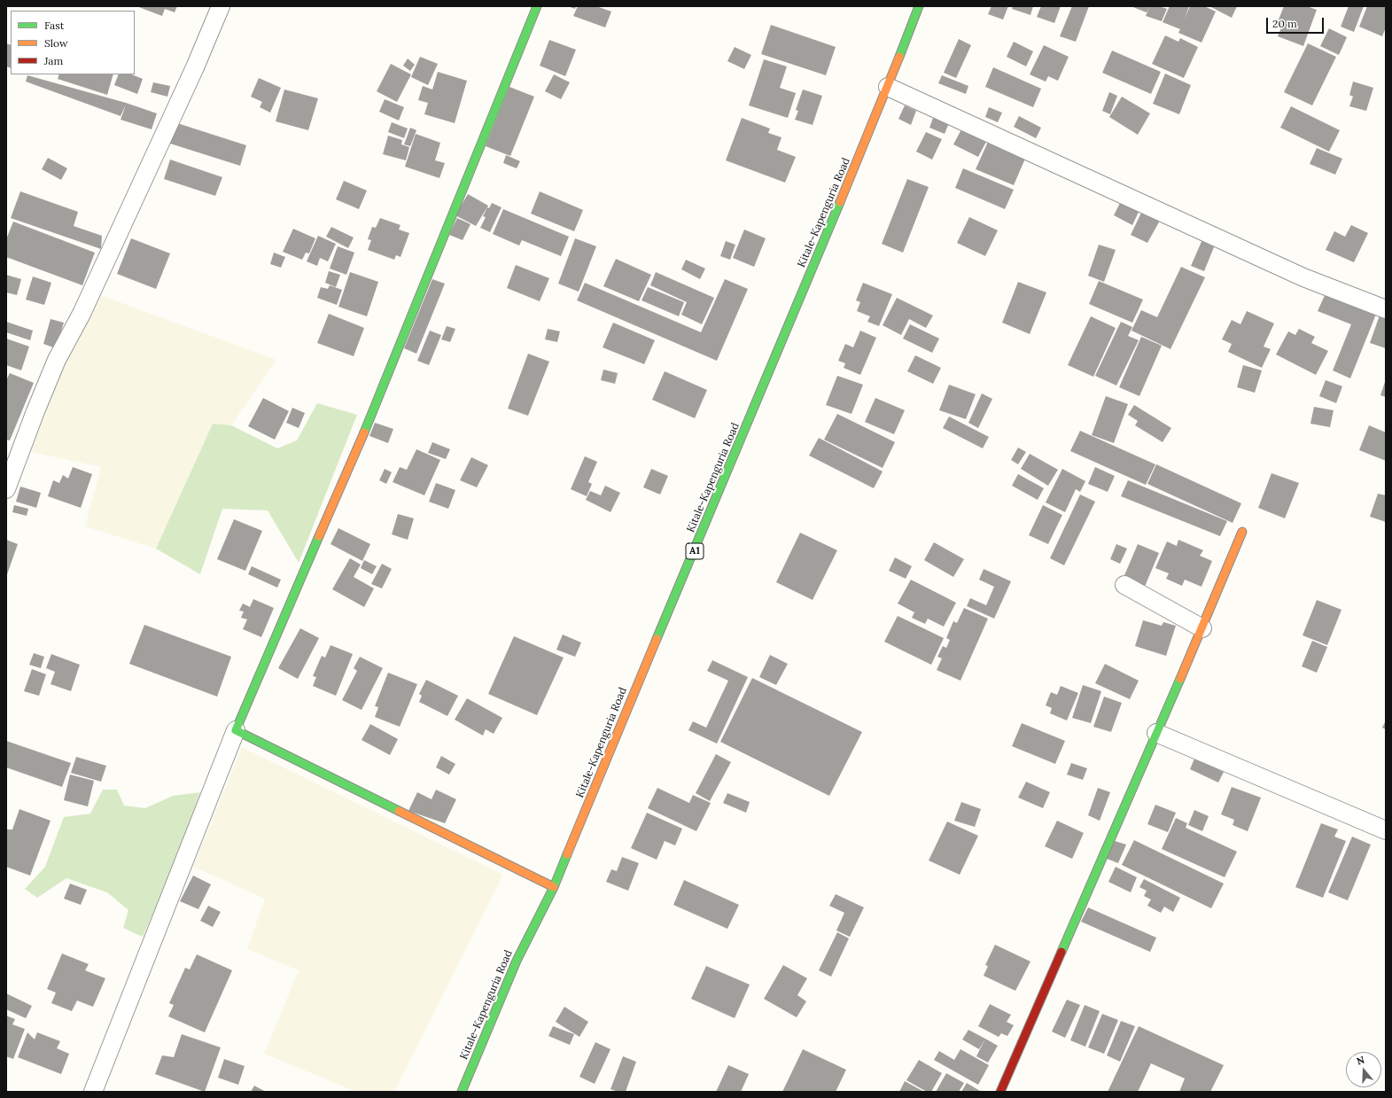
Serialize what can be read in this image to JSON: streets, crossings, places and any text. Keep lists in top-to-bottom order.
{
  "streets": {
    "main road": ["Kitale-Kapenguria Road", "A1"]
  },
  "legend": ["Fast", "Slow", "Jam"],
  "scale_bar": "20 m",
  "north": "top"
}
